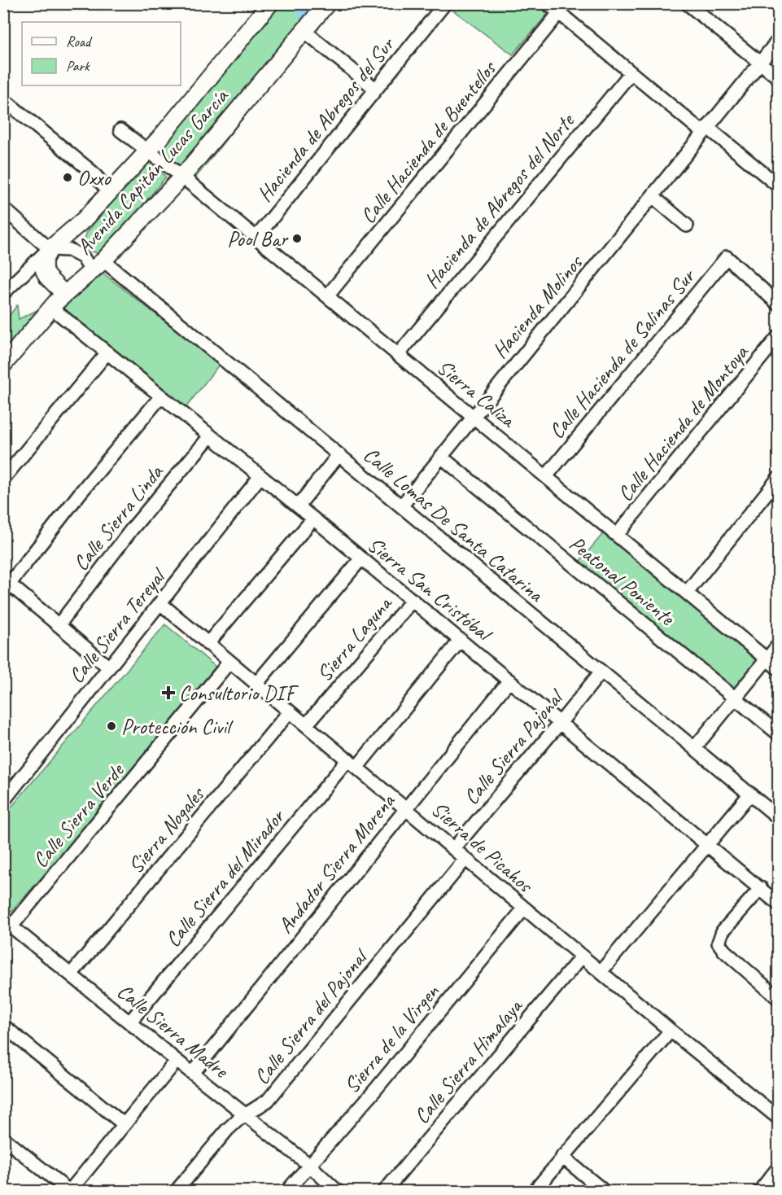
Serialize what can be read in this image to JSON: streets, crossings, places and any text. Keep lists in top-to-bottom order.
{
  "streets": {
    "street": [
      "Hacienda de Abregos del Sur",
      "Calle Hacienda de Buentellos",
      "Avenida Capitán Lucas García",
      "Hacienda de Abregos del Norte",
      "Hacienda Molinos",
      "Calle Hacienda de Salinas Sur",
      "Sierra Caliza",
      "Calle Hacienda de Montoya",
      "Calle Sierra Linda",
      "Calle Lomas De Santa Catarina",
      "Peatonal Poniente",
      "Sierra San Cristóbal",
      "Calle Sierra Tereyal",
      "Sierra Laguna",
      "Calle Sierra Pajonal",
      "Calle Sierra Verde",
      "Sierra Nogales",
      "Sierra de Picahos",
      "Andador Sierra Morena",
      "Calle Sierra del Mirador",
      "Calle Sierra del Pajonal",
      "Calle Sierra Madre",
      "Sierra de la Virgen",
      "Calle Sierra Himalaya"
    ]
  },
  "crossings": [
    ["Hacienda de Abregos del Sur", "Sierra Caliza"],
    ["Calle Hacienda de Buentellos", "Sierra Caliza"],
    ["Avenida Capitán Lucas García", "Sierra Caliza"],
    ["Avenida Capitán Lucas García", "Calle Lomas De Santa Catarina"],
    ["Avenida Capitán Lucas García", "Sierra San Cristóbal"],
    ["Hacienda de Abregos del Norte", "Sierra Caliza"],
    ["Hacienda Molinos", "Sierra Caliza"],
    ["Hacienda Molinos", "Calle Lomas De Santa Catarina"],
    ["Hacienda Molinos", "Peatonal Poniente"],
    ["Calle Hacienda de Salinas Sur", "Sierra Caliza"],
    ["Sierra Caliza", "Calle Hacienda de Montoya"],
    ["Calle Sierra Linda", "Sierra San Cristóbal"],
    ["Calle Lomas De Santa Catarina", "Calle Sierra Pajonal"],
    ["Sierra San Cristóbal", "Calle Sierra Tereyal"],
    ["Sierra San Cristóbal", "Sierra Laguna"],
    ["Sierra San Cristóbal", "Calle Sierra Pajonal"],
    ["Sierra San Cristóbal", "Andador Sierra Morena"],
    ["Sierra San Cristóbal", "Calle Sierra del Mirador"],
    ["Calle Sierra Tereyal", "Sierra de Picahos"],
    ["Sierra Laguna", "Sierra de Picahos"],
    ["Calle Sierra Pajonal", "Sierra de Picahos"],
    ["Calle Sierra Verde", "Sierra de Picahos"],
    ["Calle Sierra Verde", "Calle Sierra Madre"],
    ["Sierra Nogales", "Sierra de Picahos"],
    ["Sierra Nogales", "Calle Sierra Madre"],
    ["Sierra de Picahos", "Andador Sierra Morena"],
    ["Sierra de Picahos", "Calle Sierra del Mirador"],
    ["Sierra de Picahos", "Calle Sierra del Pajonal"],
    ["Sierra de Picahos", "Sierra de la Virgen"],
    ["Sierra de Picahos", "Calle Sierra Himalaya"],
    ["Andador Sierra Morena", "Calle Sierra Madre"],
    ["Calle Sierra del Mirador", "Calle Sierra Madre"],
    ["Calle Sierra del Pajonal", "Calle Sierra Madre"],
    ["Calle Sierra Madre", "Sierra de la Virgen"]
  ],
  "places": {
    "other": ["Oxxo", "Pool Bar", "Protección Civil"],
    "health": ["Consultorio DIF"]
  },
  "legend": ["Road", "Park"]
}
